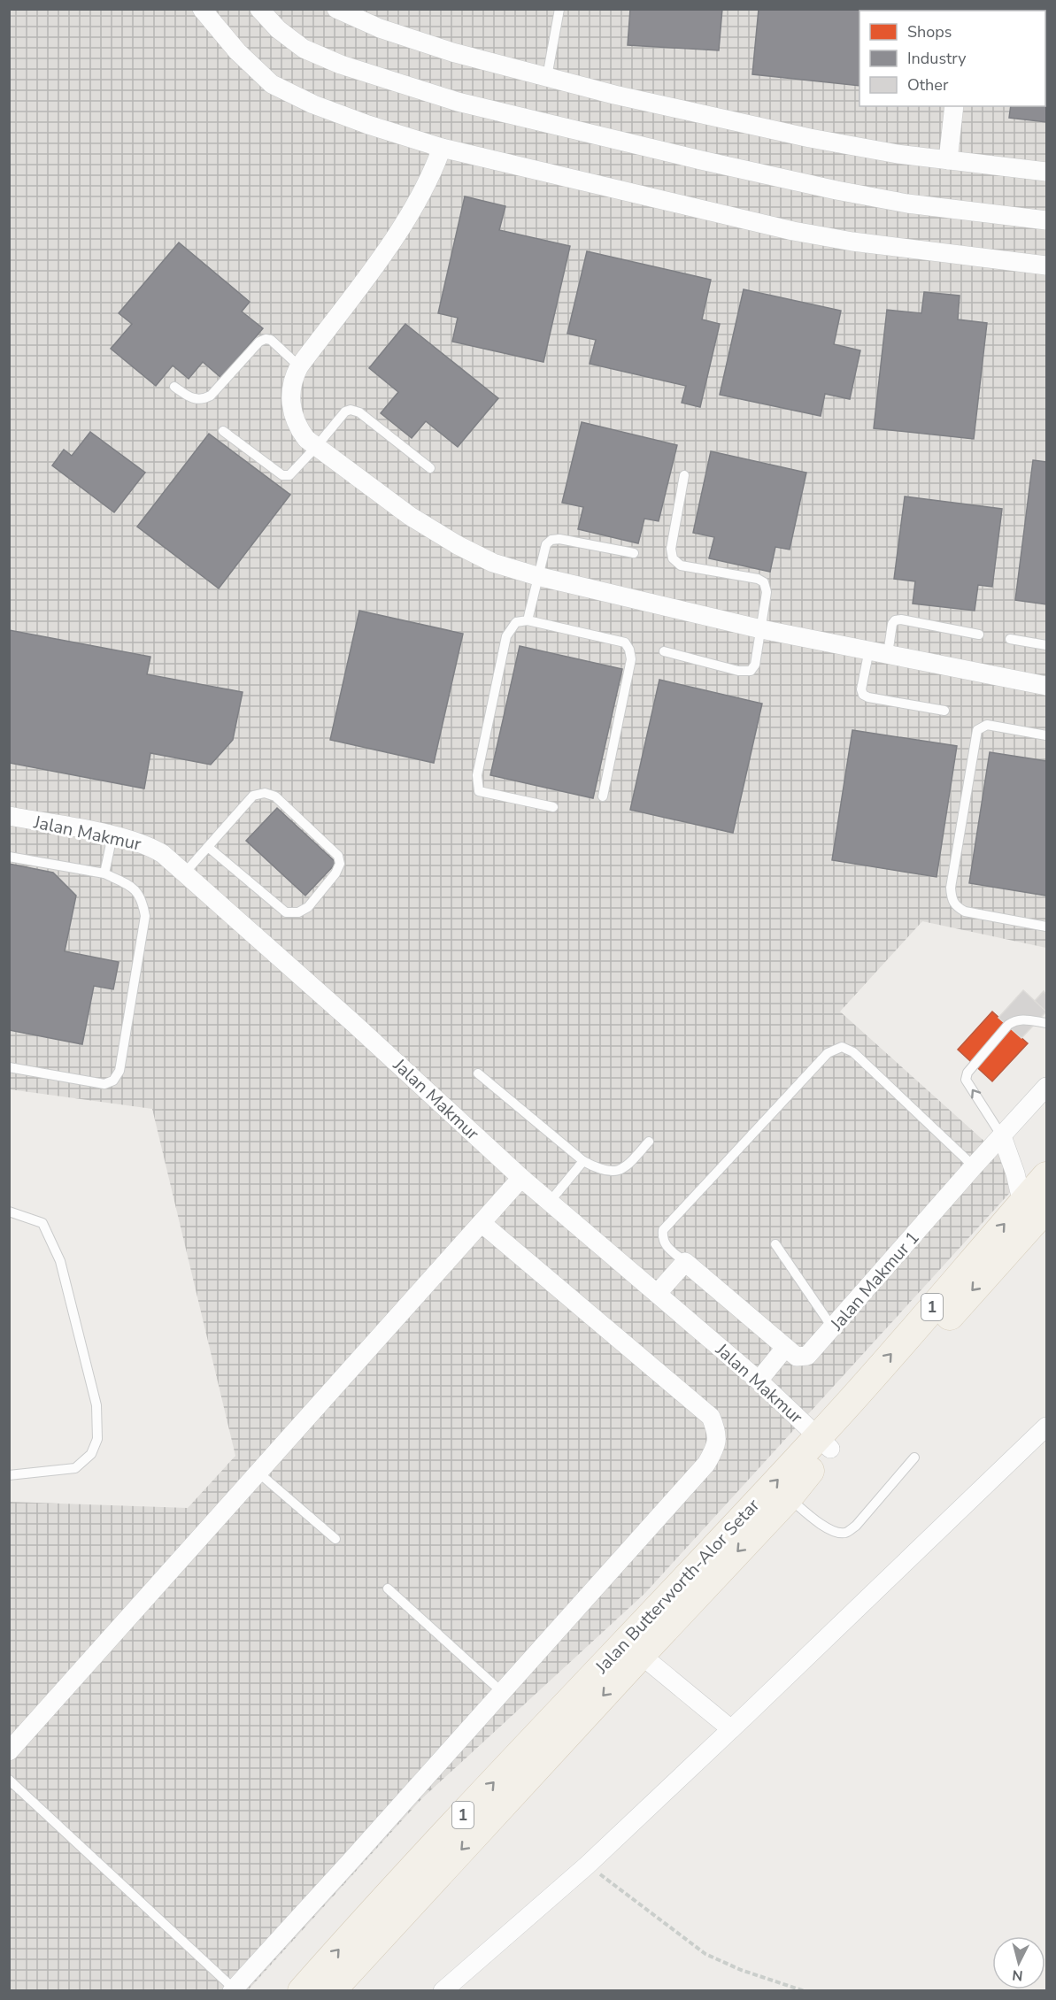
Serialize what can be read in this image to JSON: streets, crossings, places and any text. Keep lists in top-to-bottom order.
{
  "streets": {
    "main road": ["1", "Jalan Butterworth-Alor Setar"],
    "street": ["Jalan Makmur", "Jalan Makmur 1"]
  },
  "crossings": [
    ["Jalan Makmur", "Jalan Butterworth-Alor Setar"]
  ],
  "legend": ["Shops", "Industry", "Other"],
  "north": "bottom"
}
